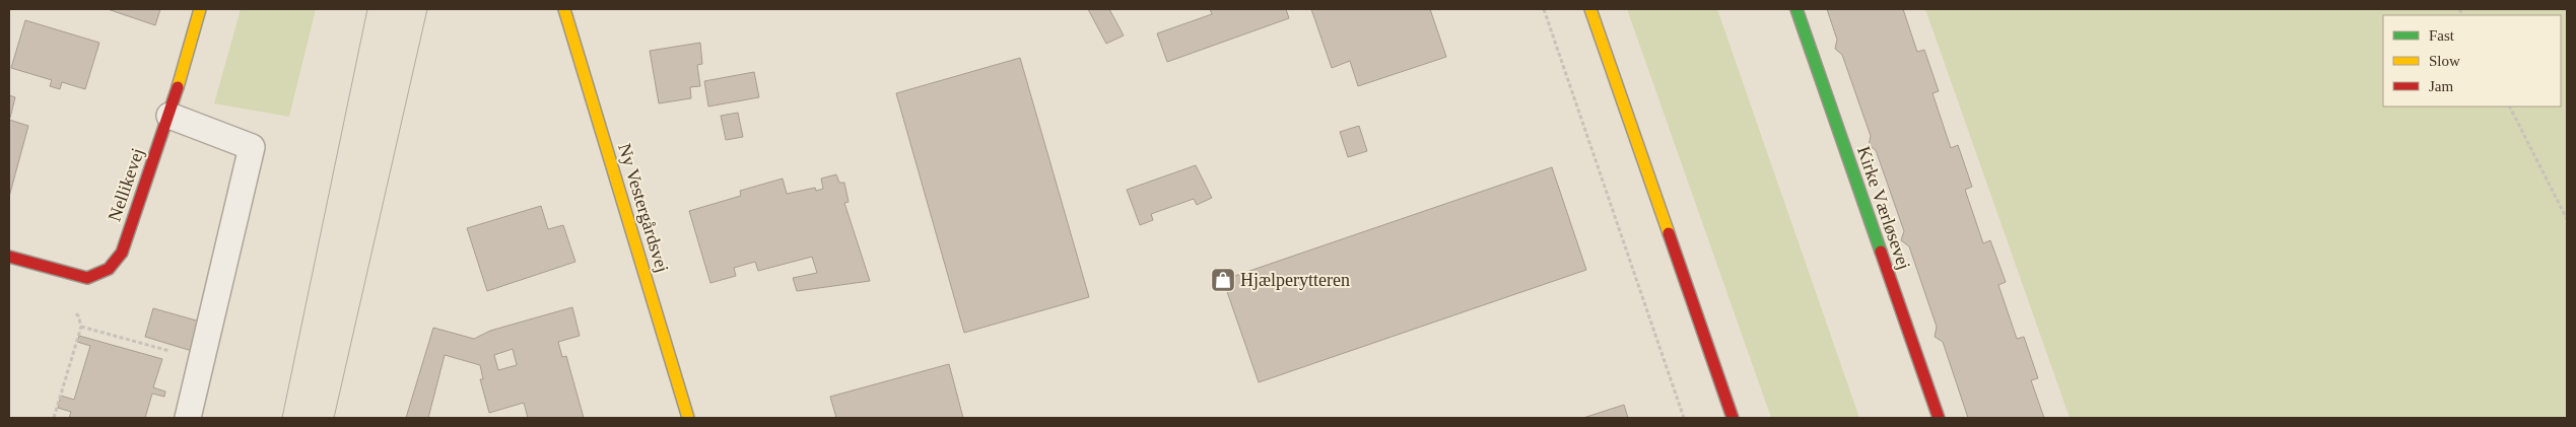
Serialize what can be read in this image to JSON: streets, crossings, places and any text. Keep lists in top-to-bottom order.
{
  "streets": {
    "street": ["Nellikevej", "Ny Vestergårdsvej", "Kirke Værløsevej"]
  },
  "places": {
    "shop": ["Hjælperytteren"]
  },
  "legend": ["Fast", "Slow", "Jam"]
}
